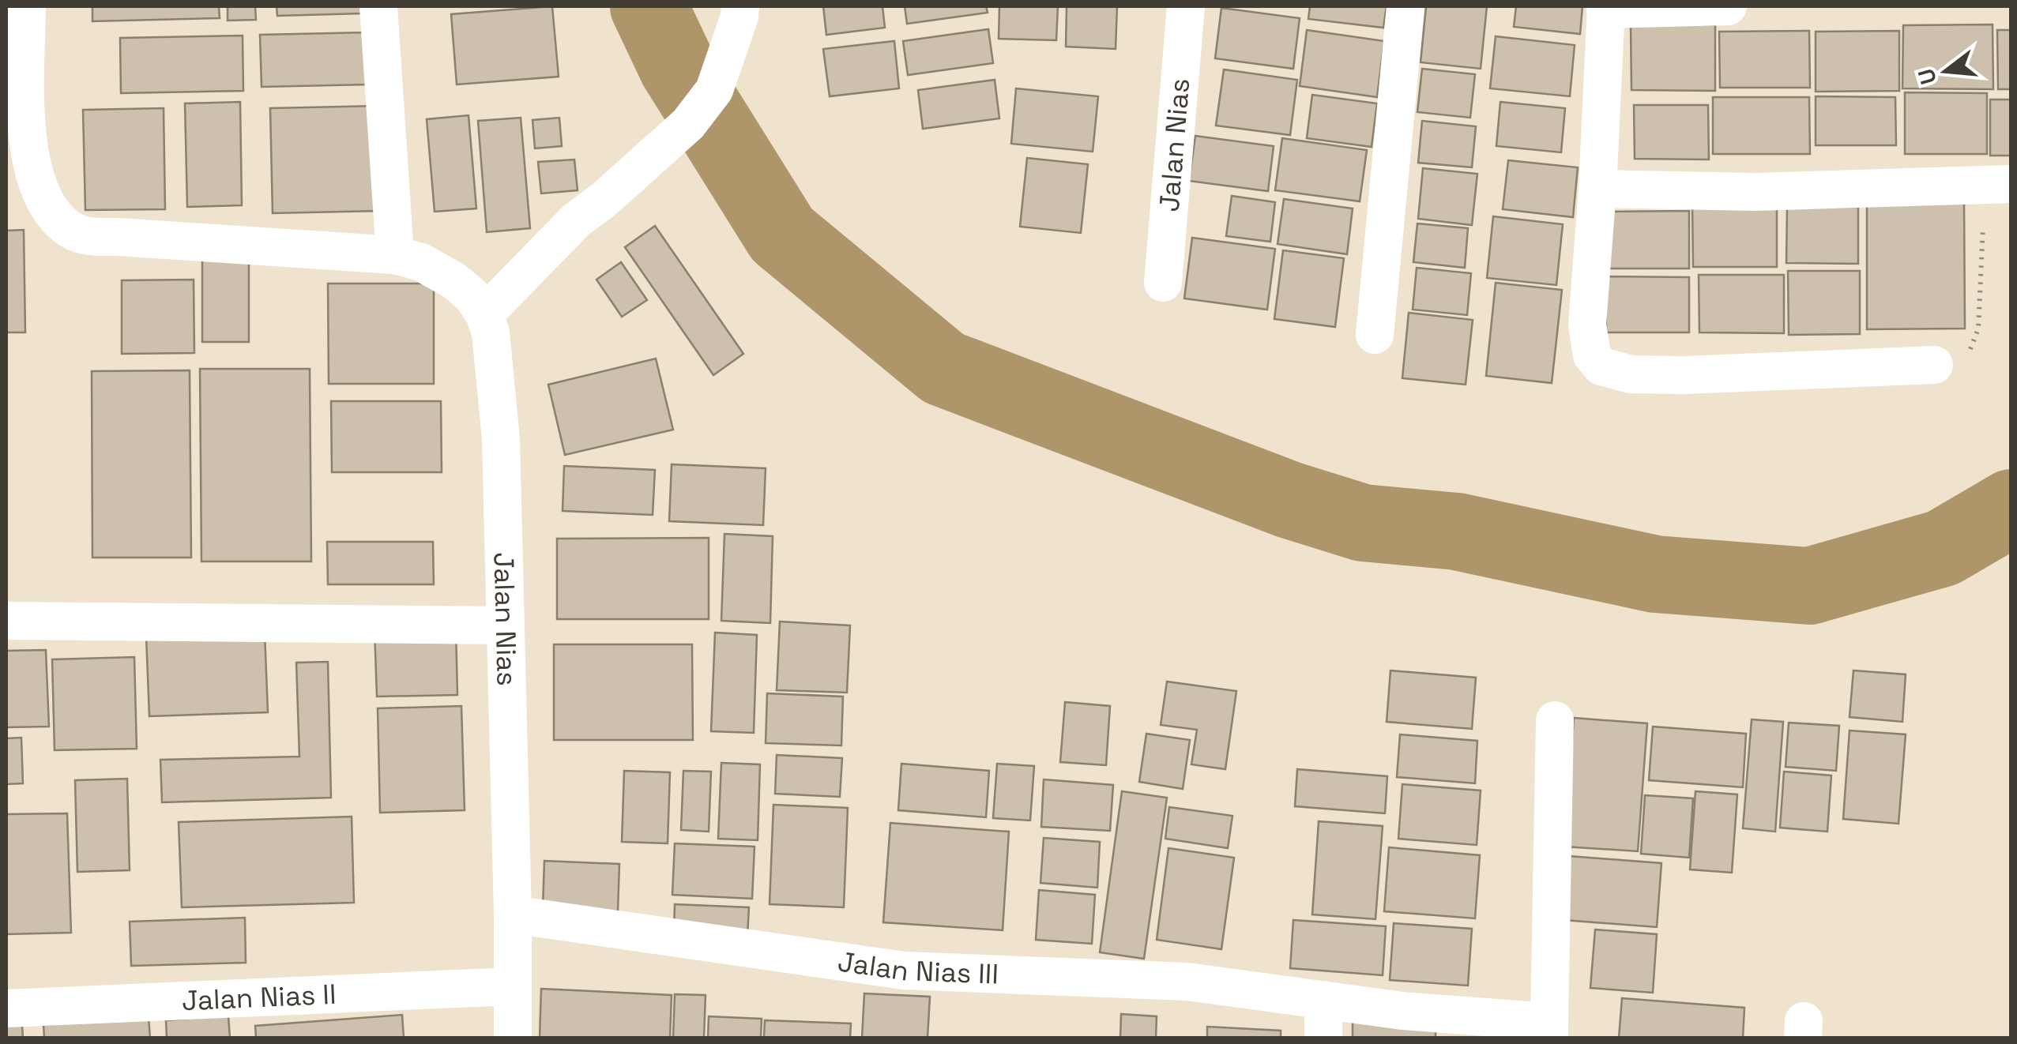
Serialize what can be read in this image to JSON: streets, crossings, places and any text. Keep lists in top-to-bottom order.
{
  "streets": {
    "street": ["Jalan Nias", "Jalan Nias III", "Jalan Nias II"]
  },
  "crossings": [
    ["Jalan Nias", "Jalan Nias III"],
    ["Jalan Nias", "Jalan Nias II"]
  ],
  "north": "left"
}
